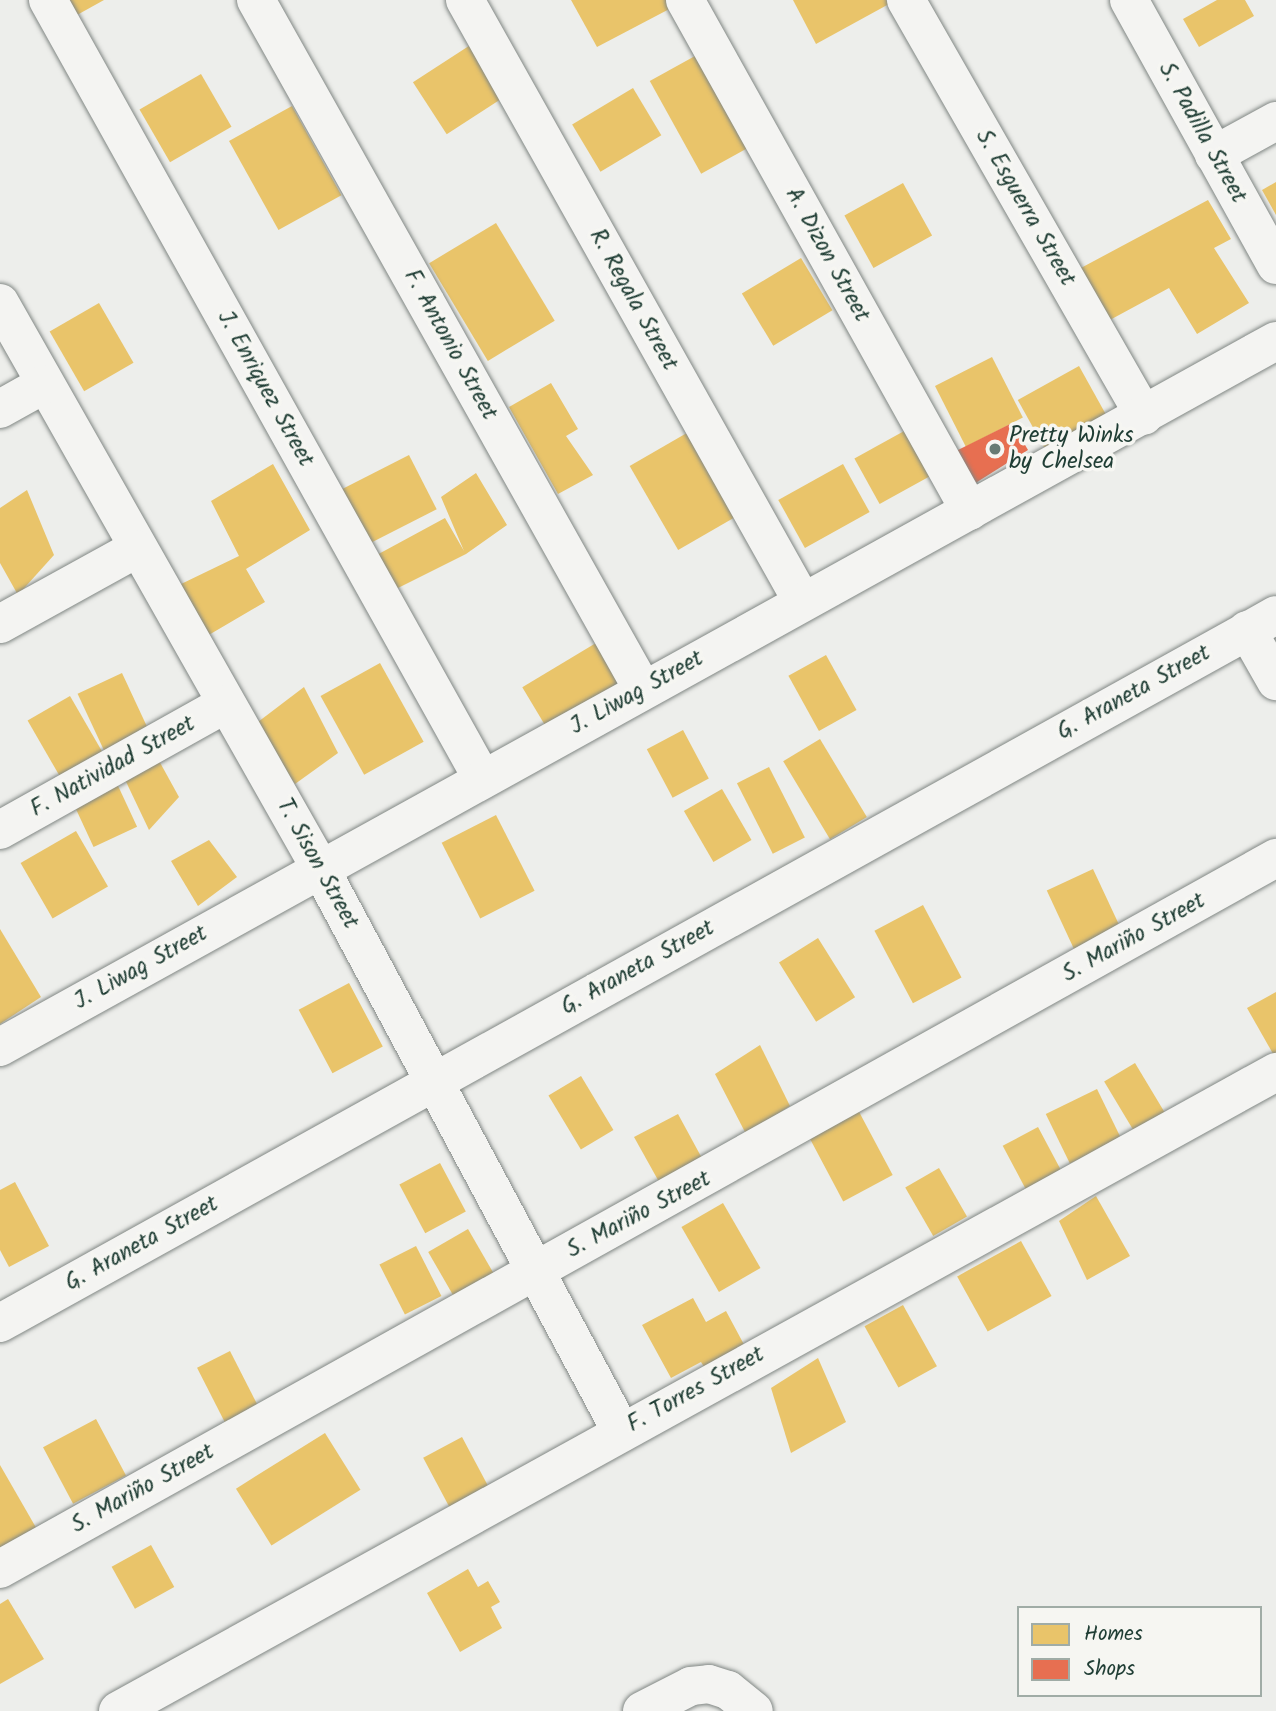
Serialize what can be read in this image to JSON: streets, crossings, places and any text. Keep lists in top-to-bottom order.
{
  "streets": {
    "street": [
      "S. Padilla Street",
      "S. Esguerra Street",
      "A. Dizon Street",
      "R. Regala Street",
      "F. Antonio Street",
      "J. Enriquez Street",
      "J. Liwag Street",
      "G. Araneta Street",
      "F. Natividad Street",
      "T. Sison Street",
      "S. Mariño Street",
      "F. Torres Street"
    ]
  },
  "crossings": [
    ["S. Esguerra Street", "J. Liwag Street"],
    ["A. Dizon Street", "J. Liwag Street"],
    ["R. Regala Street", "J. Liwag Street"],
    ["F. Antonio Street", "J. Liwag Street"],
    ["J. Enriquez Street", "J. Liwag Street"],
    ["J. Liwag Street", "T. Sison Street"],
    ["G. Araneta Street", "T. Sison Street"],
    ["F. Natividad Street", "T. Sison Street"],
    ["T. Sison Street", "S. Mariño Street"],
    ["T. Sison Street", "F. Torres Street"]
  ],
  "places": ["Pretty Winks by Chelsea"],
  "legend": ["Homes", "Shops"]
}
